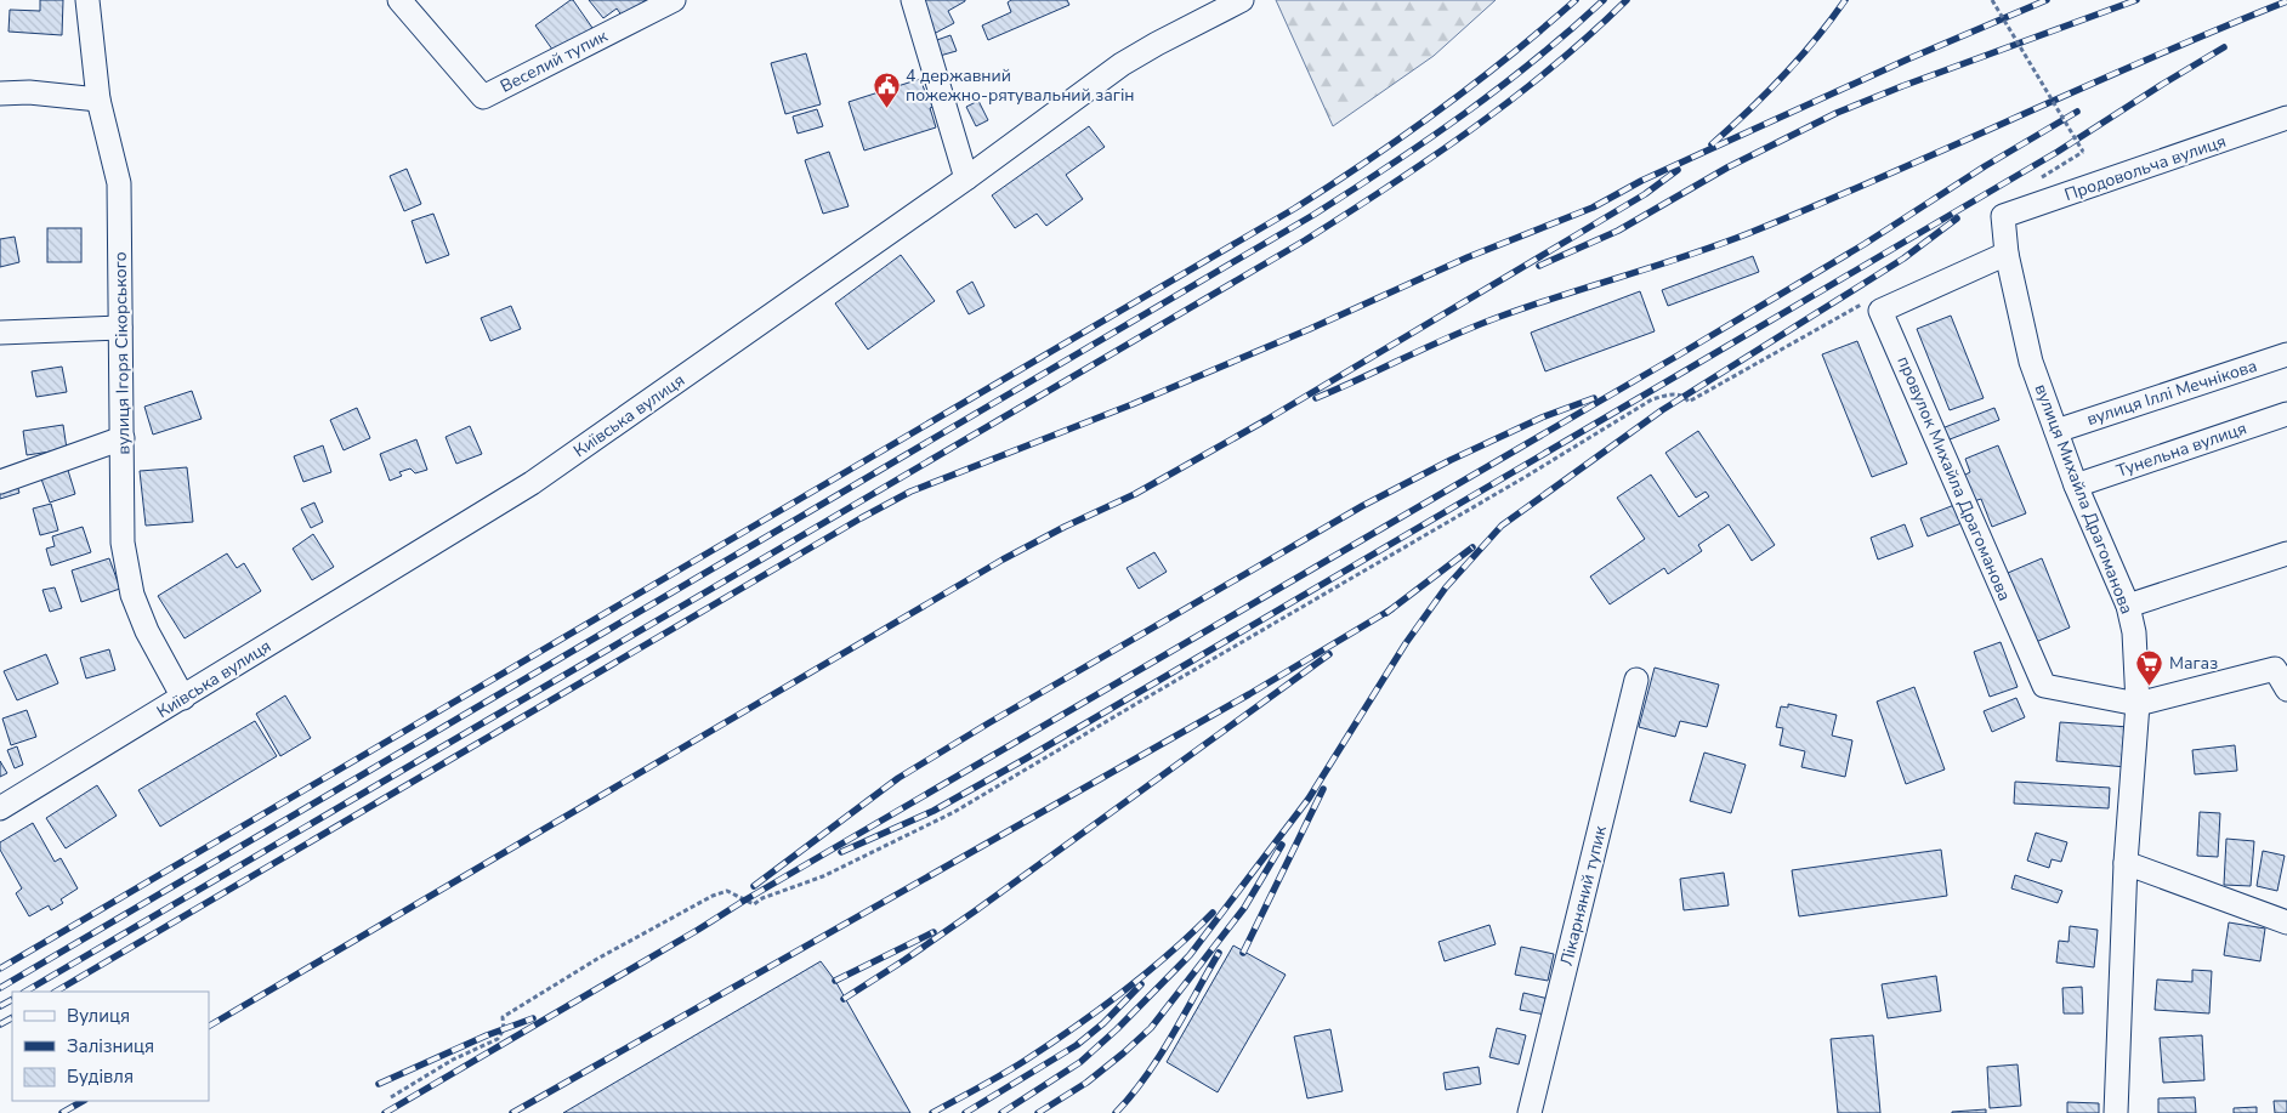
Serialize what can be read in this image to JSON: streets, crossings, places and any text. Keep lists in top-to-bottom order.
{
  "streets": {
    "street": [
      "Веселий тупик",
      "Продовольча вулиця",
      "вулиця Ігоря Сікорського",
      "вулиця Іллі Мечнікова",
      "Київська вулиця",
      "Тунельна вулиця",
      "провулок Михайла Драгоманова",
      "вулиця Михайла Драгоманова",
      "Лікарняний тупик"
    ]
  },
  "crossings": [
    ["Продовольча вулиця", "вулиця Михайла Драгоманова"],
    ["вулиця Ігоря Сікорського", "Київська вулиця"],
    ["вулиця Іллі Мечнікова", "вулиця Михайла Драгоманова"],
    ["Тунельна вулиця", "вулиця Михайла Драгоманова"],
    ["провулок Михайла Драгоманова", "вулиця Михайла Драгоманова"]
  ],
  "places": {
    "public building": ["4 державний пожежно-рятувальний загін"],
    "supermarket": ["Магаз"]
  },
  "legend": ["Вулиця", "Залізниця", "Будівля"]
}
